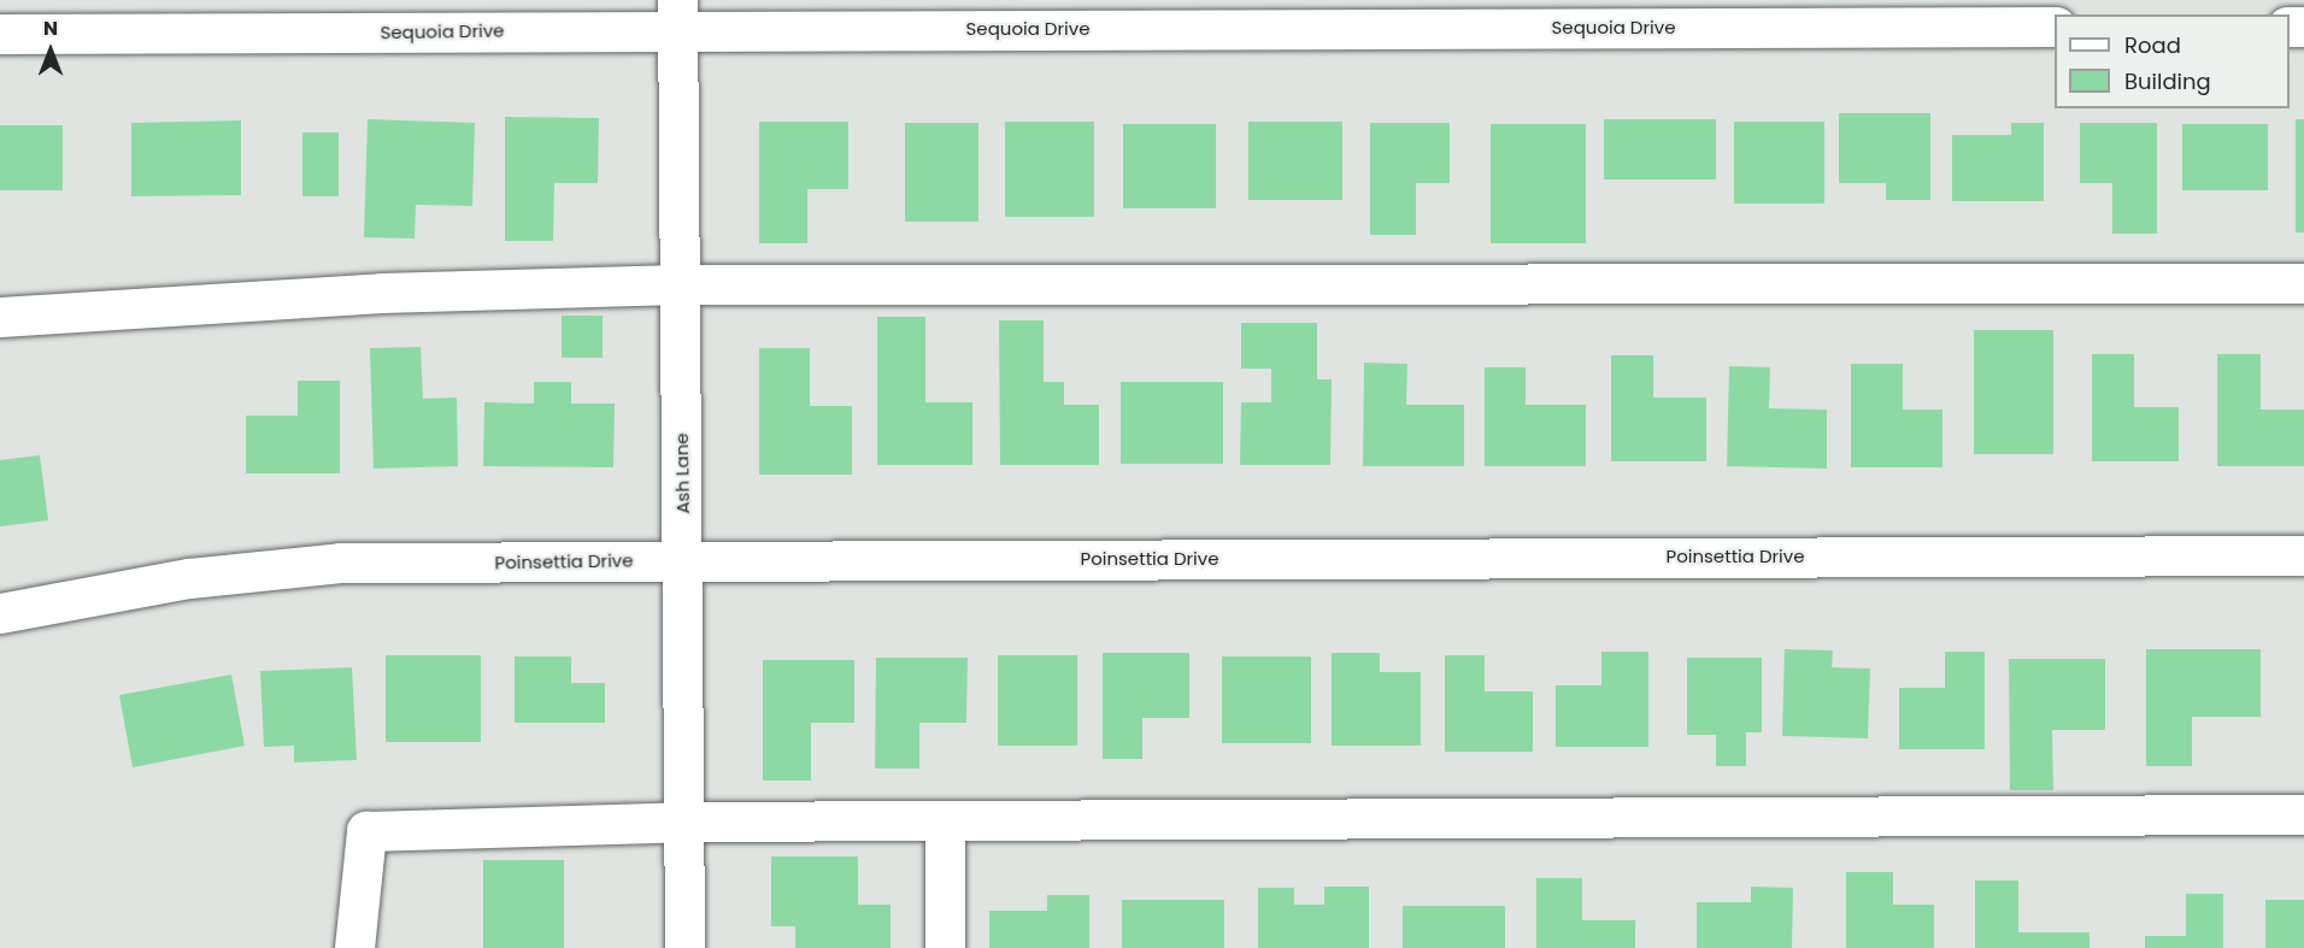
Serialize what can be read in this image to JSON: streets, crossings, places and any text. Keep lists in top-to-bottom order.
{
  "streets": {
    "street": ["Sequoia Drive", "Ash Lane", "Poinsettia Drive"]
  },
  "crossings": [
    ["Sequoia Drive", "Ash Lane"],
    ["Ash Lane", "Poinsettia Drive"]
  ],
  "legend": ["Road", "Building"],
  "north": "top"
}
